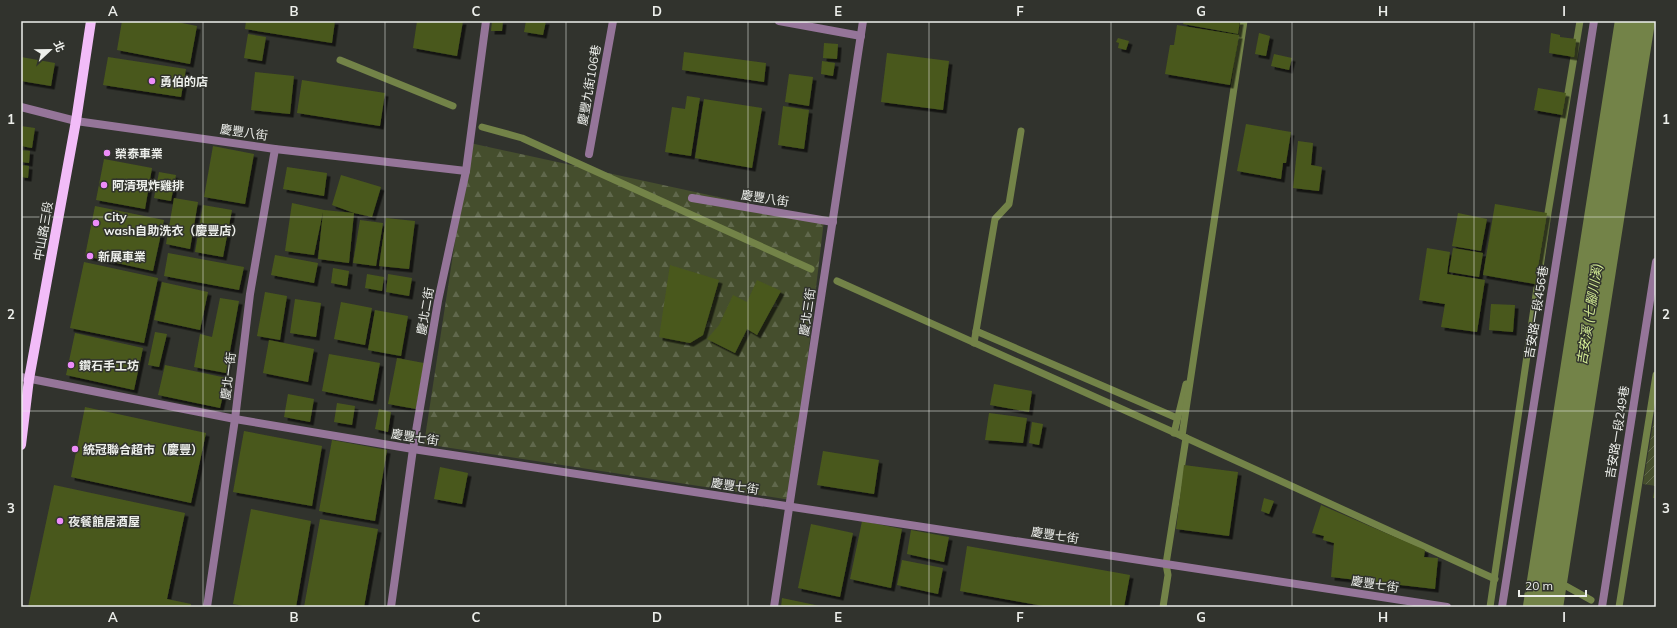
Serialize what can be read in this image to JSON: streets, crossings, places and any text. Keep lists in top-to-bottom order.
{
  "streets": {
    "main road": ["中山路三段"],
    "street": [
      "慶豐九街106巷",
      "慶豐八街",
      "慶北二街",
      "慶北三街",
      "吉安路一段456巷",
      "慶北一街",
      "吉安路一段249巷",
      "慶豐七街"
    ]
  },
  "crossings": [
    ["慶豐八街", "中山路三段"],
    ["慶豐八街", "慶北二街"],
    ["慶豐八街", "慶北三街"],
    ["慶豐八街", "慶北一街"],
    ["中山路三段", "慶豐七街"],
    ["慶北二街", "慶豐七街"],
    ["慶北三街", "慶豐七街"],
    ["慶北一街", "慶豐七街"]
  ],
  "water": ["吉安溪 (七腳川溪)"],
  "places": [
    "勇伯的店",
    "榮泰車業",
    "阿清現炸雞排",
    "City wash自助洗衣（慶豐店）",
    "新展車業",
    "鑽石手工坊",
    "統冠聯合超市（慶豐）",
    "夜餐館居酒屋"
  ],
  "scale_bar": "20 m",
  "north": "right",
  "grid": {
    "columns": [
      "A",
      "B",
      "C",
      "D",
      "E",
      "F",
      "G",
      "H",
      "I"
    ],
    "rows": ["1", "2", "3"]
  }
}
